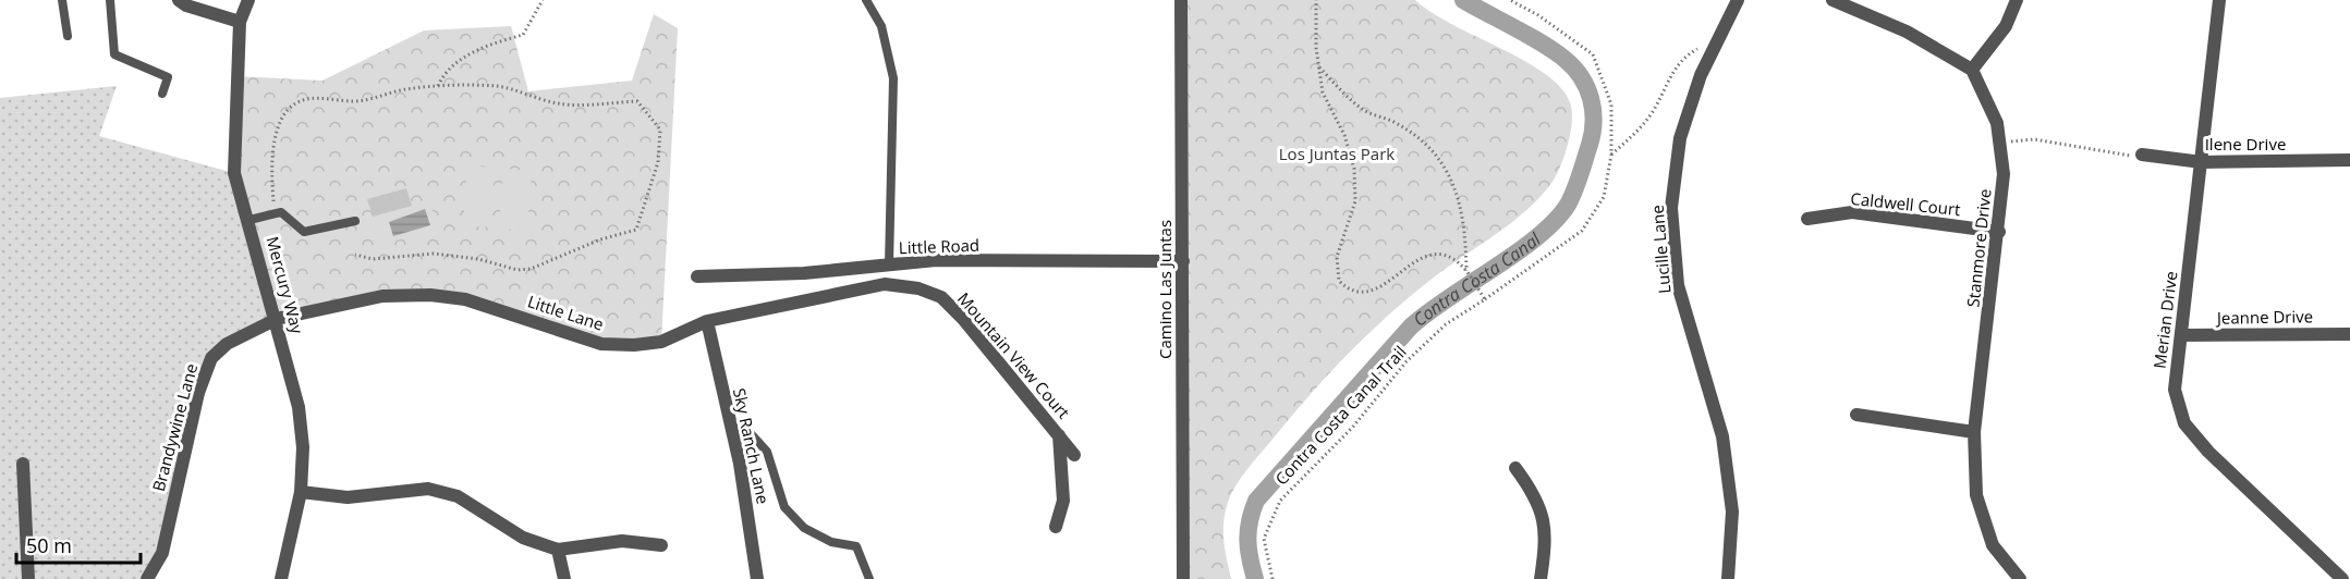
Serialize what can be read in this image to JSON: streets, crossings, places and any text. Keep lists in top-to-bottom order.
{
  "streets": {
    "street": [
      "Ilene Drive",
      "Caldwell Court",
      "Little Road",
      "Stanmore Drive",
      "Lucille Lane",
      "Mercury Way",
      "Camino Las Juntas",
      "Little Lane",
      "Jeanne Drive",
      "Merian Drive",
      "Mountain View Court",
      "Brandywine Lane",
      "Sky Ranch Lane"
    ],
    "path": ["Contra Costa Canal Trail"]
  },
  "crossings": [
    ["Ilene Drive", "Merian Drive"],
    ["Caldwell Court", "Stanmore Drive"],
    ["Little Road", "Camino Las Juntas"],
    ["Mercury Way", "Little Lane"],
    ["Mercury Way", "Brandywine Lane"],
    ["Little Lane", "Mountain View Court"],
    ["Little Lane", "Brandywine Lane"],
    ["Little Lane", "Sky Ranch Lane"],
    ["Jeanne Drive", "Merian Drive"]
  ],
  "water": ["Contra Costa Canal"],
  "parks": ["Los Juntas Park"],
  "scale_bar": "50 m"
}
